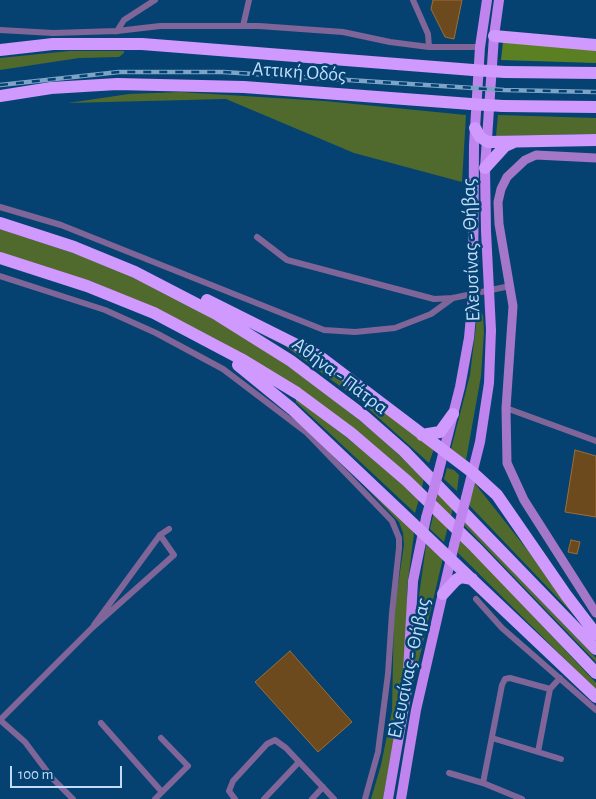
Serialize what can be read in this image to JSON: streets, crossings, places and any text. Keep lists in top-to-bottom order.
{
  "streets": {
    "highway": ["Αττική Οδός", "Αθήνα - Πάτρα"],
    "main road": ["Ελευσίνας - Θήβας"]
  },
  "scale_bar": "100 m"
}
